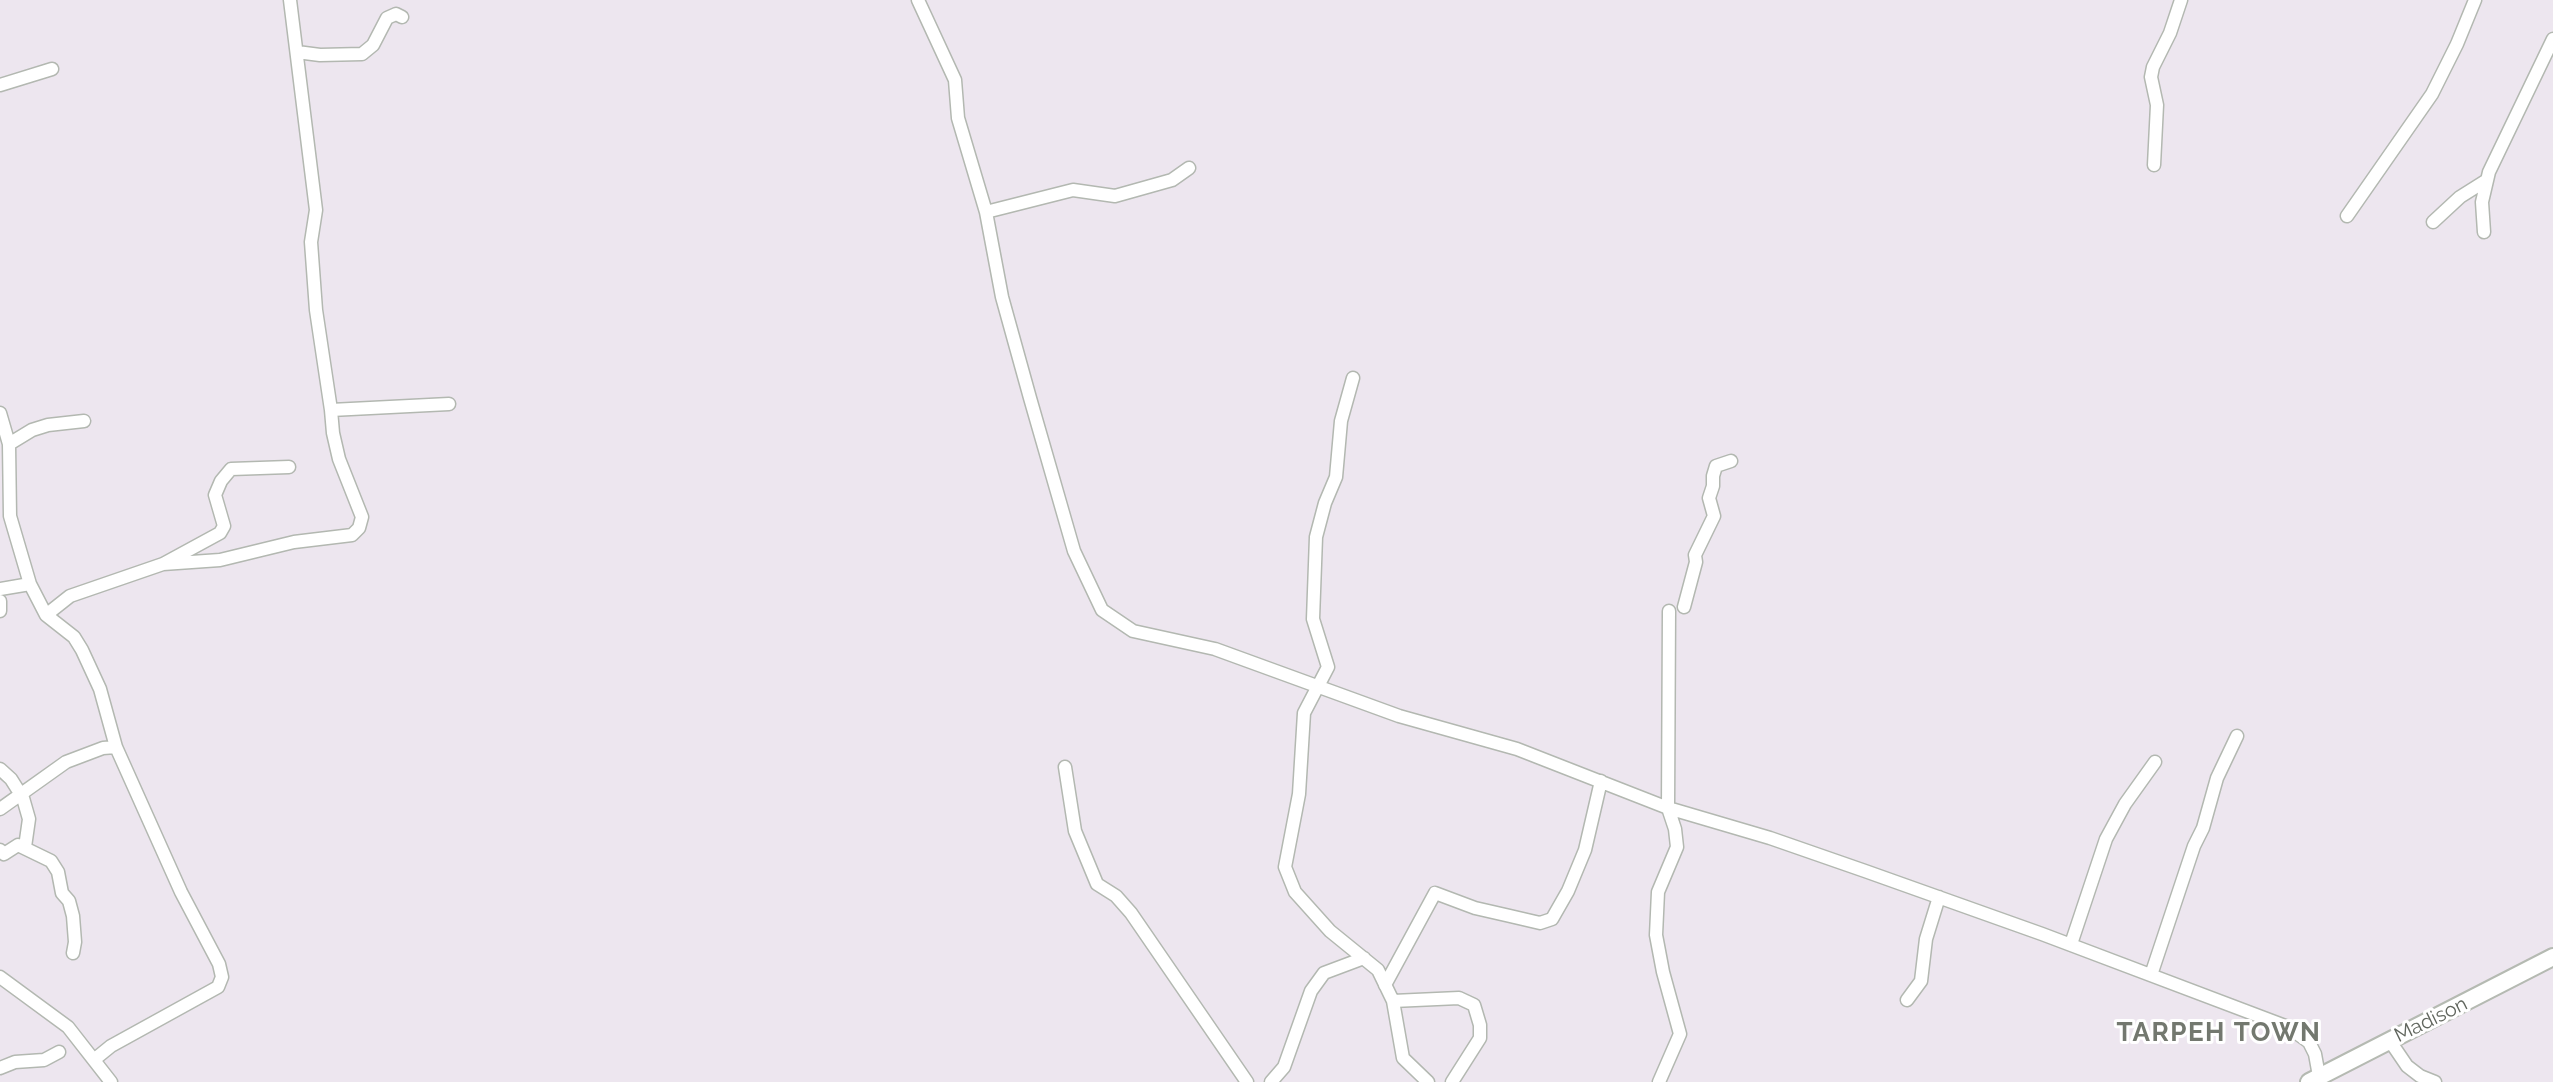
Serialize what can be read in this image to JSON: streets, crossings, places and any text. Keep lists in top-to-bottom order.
{
  "streets": {
    "street": ["Madison"]
  },
  "districts": ["TARPEH TOWN"]
}
